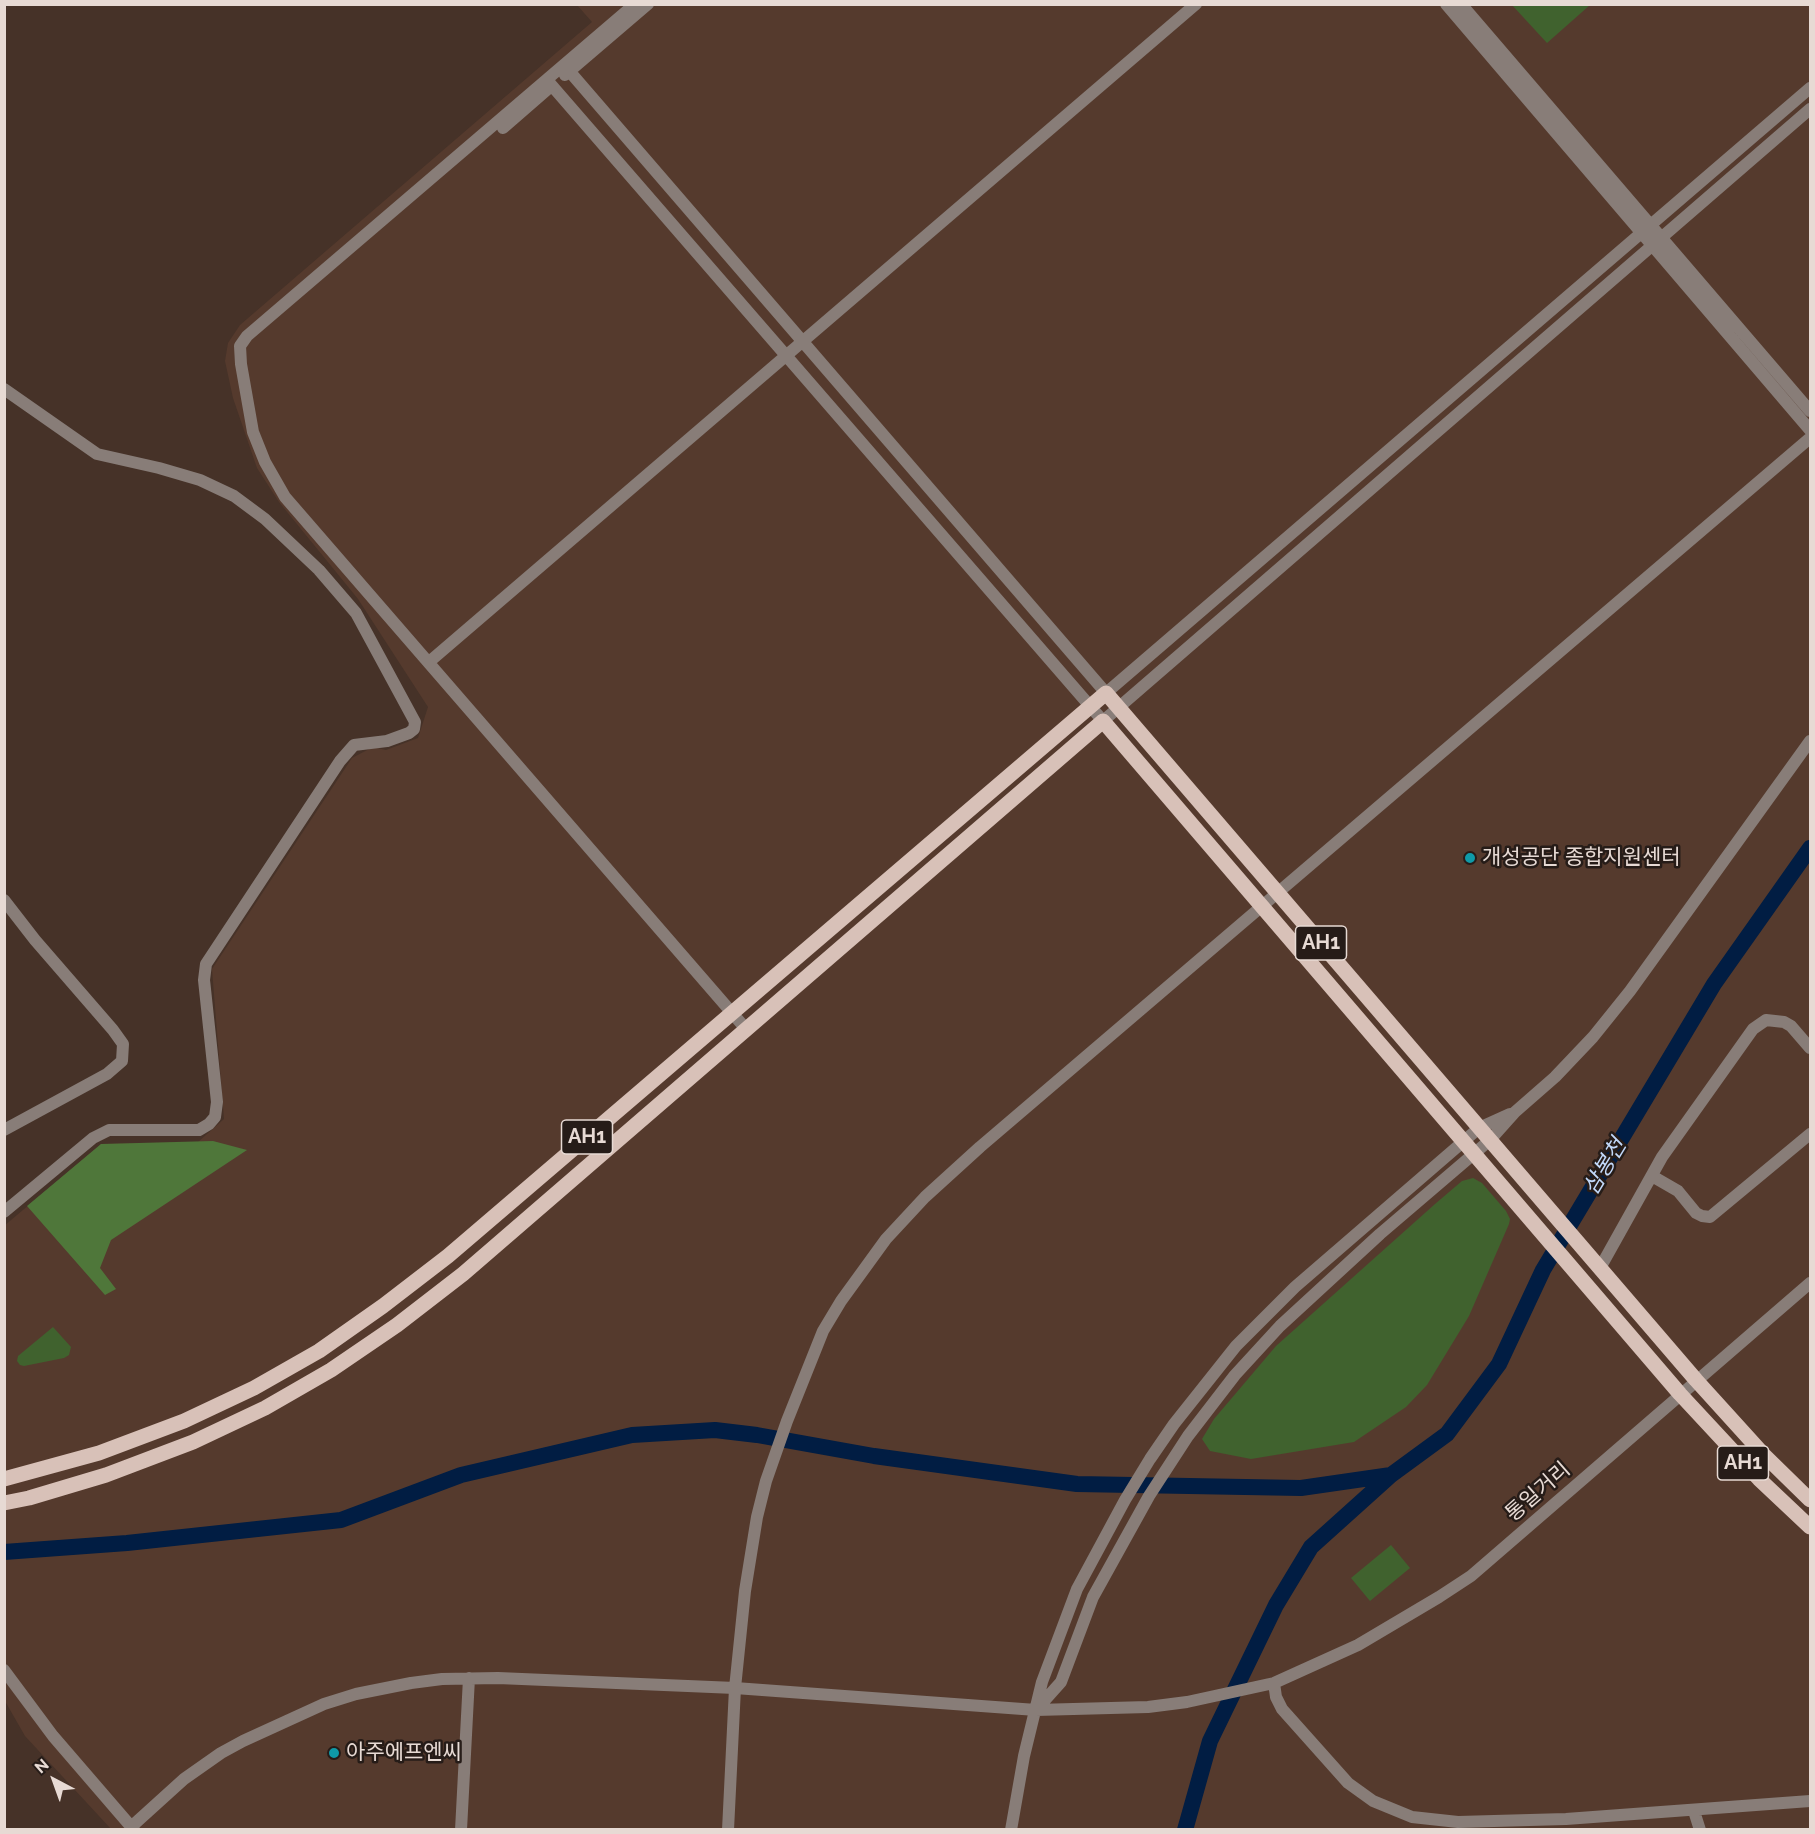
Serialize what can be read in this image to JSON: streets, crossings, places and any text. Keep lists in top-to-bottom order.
{
  "streets": {
    "main road": ["AH1"],
    "street": ["통일거리"]
  },
  "crossings": [
    ["AH1", "통일거리"]
  ],
  "water": ["삼봉천"],
  "places": ["개성공단 종합지원센터", "아주에프엔씨"],
  "north": "top left"
}
